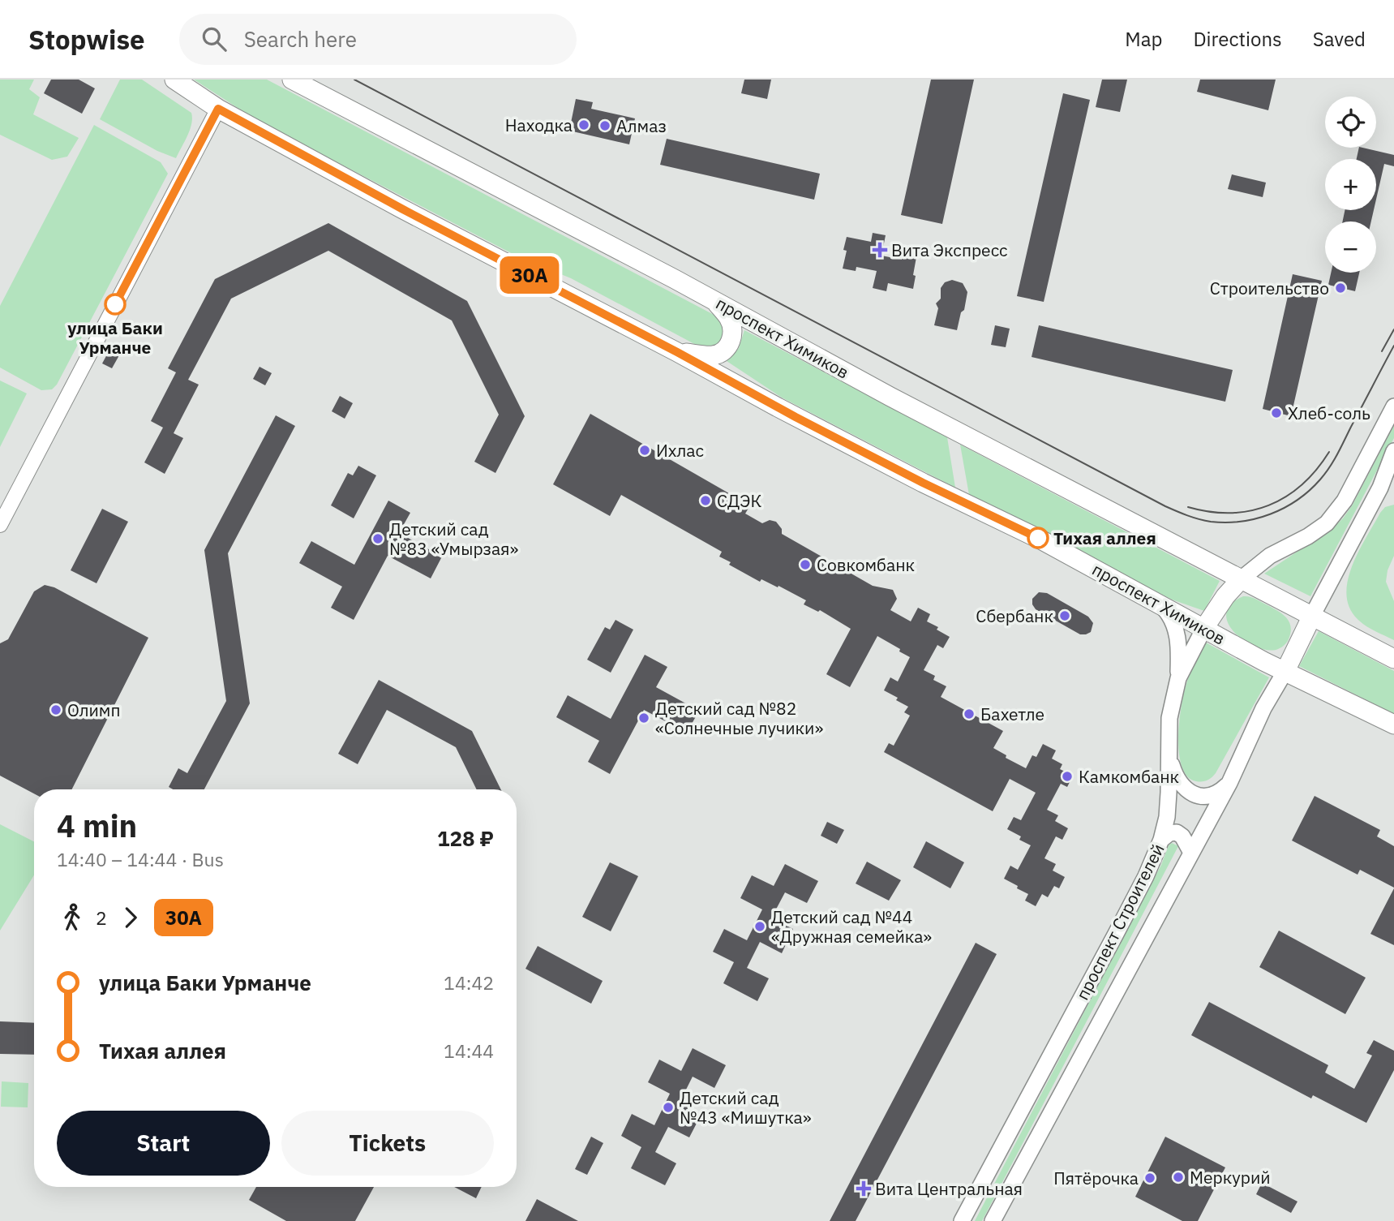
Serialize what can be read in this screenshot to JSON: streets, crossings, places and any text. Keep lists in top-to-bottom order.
{
  "streets": {
    "main road": ["проспект Химиков", "проспект Строителей"]
  },
  "crossings": [
    ["проспект Химиков", "проспект Строителей"]
  ],
  "places": {
    "other": [
      "Находка",
      "Алмаз",
      "Строительство",
      "улица Баки Урманче",
      "Хлеб-соль",
      "Ихлас",
      "СДЭК",
      "Тихая аллея",
      "Детский сад №83 «Умырзая»",
      "Совкомбанк",
      "Сбербанк",
      "Олимп",
      "Бахетле",
      "Детский сад №82 «Солнечные лучики»",
      "Камкомбанк",
      "Детский сад №44 «Дружная семейка»",
      "Детский сад №43 «Мишутка»",
      "Меркурий",
      "Пятёрочка"
    ],
    "health": ["Вита Экспресс", "Вита Центральная"]
  },
  "lines": ["bus line 30А"],
  "page": {
    "header": "Stopwise",
    "search": "Search here",
    "nav": ["Map", "Directions", "Saved"],
    "on_map": "30А",
    "map_buttons": ["+", "−"],
    "heading": ["4 min", "14:40 – 14:44 · Bus", "128 ₽"],
    "legs": ["2", "30А"],
    "list": [
      {
        "name": "улица Баки Урманче",
        "value": "14:42"
      },
      {
        "name": "Тихая аллея",
        "value": "14:44"
      }
    ],
    "buttons": ["Start", "Tickets"]
  }
}
